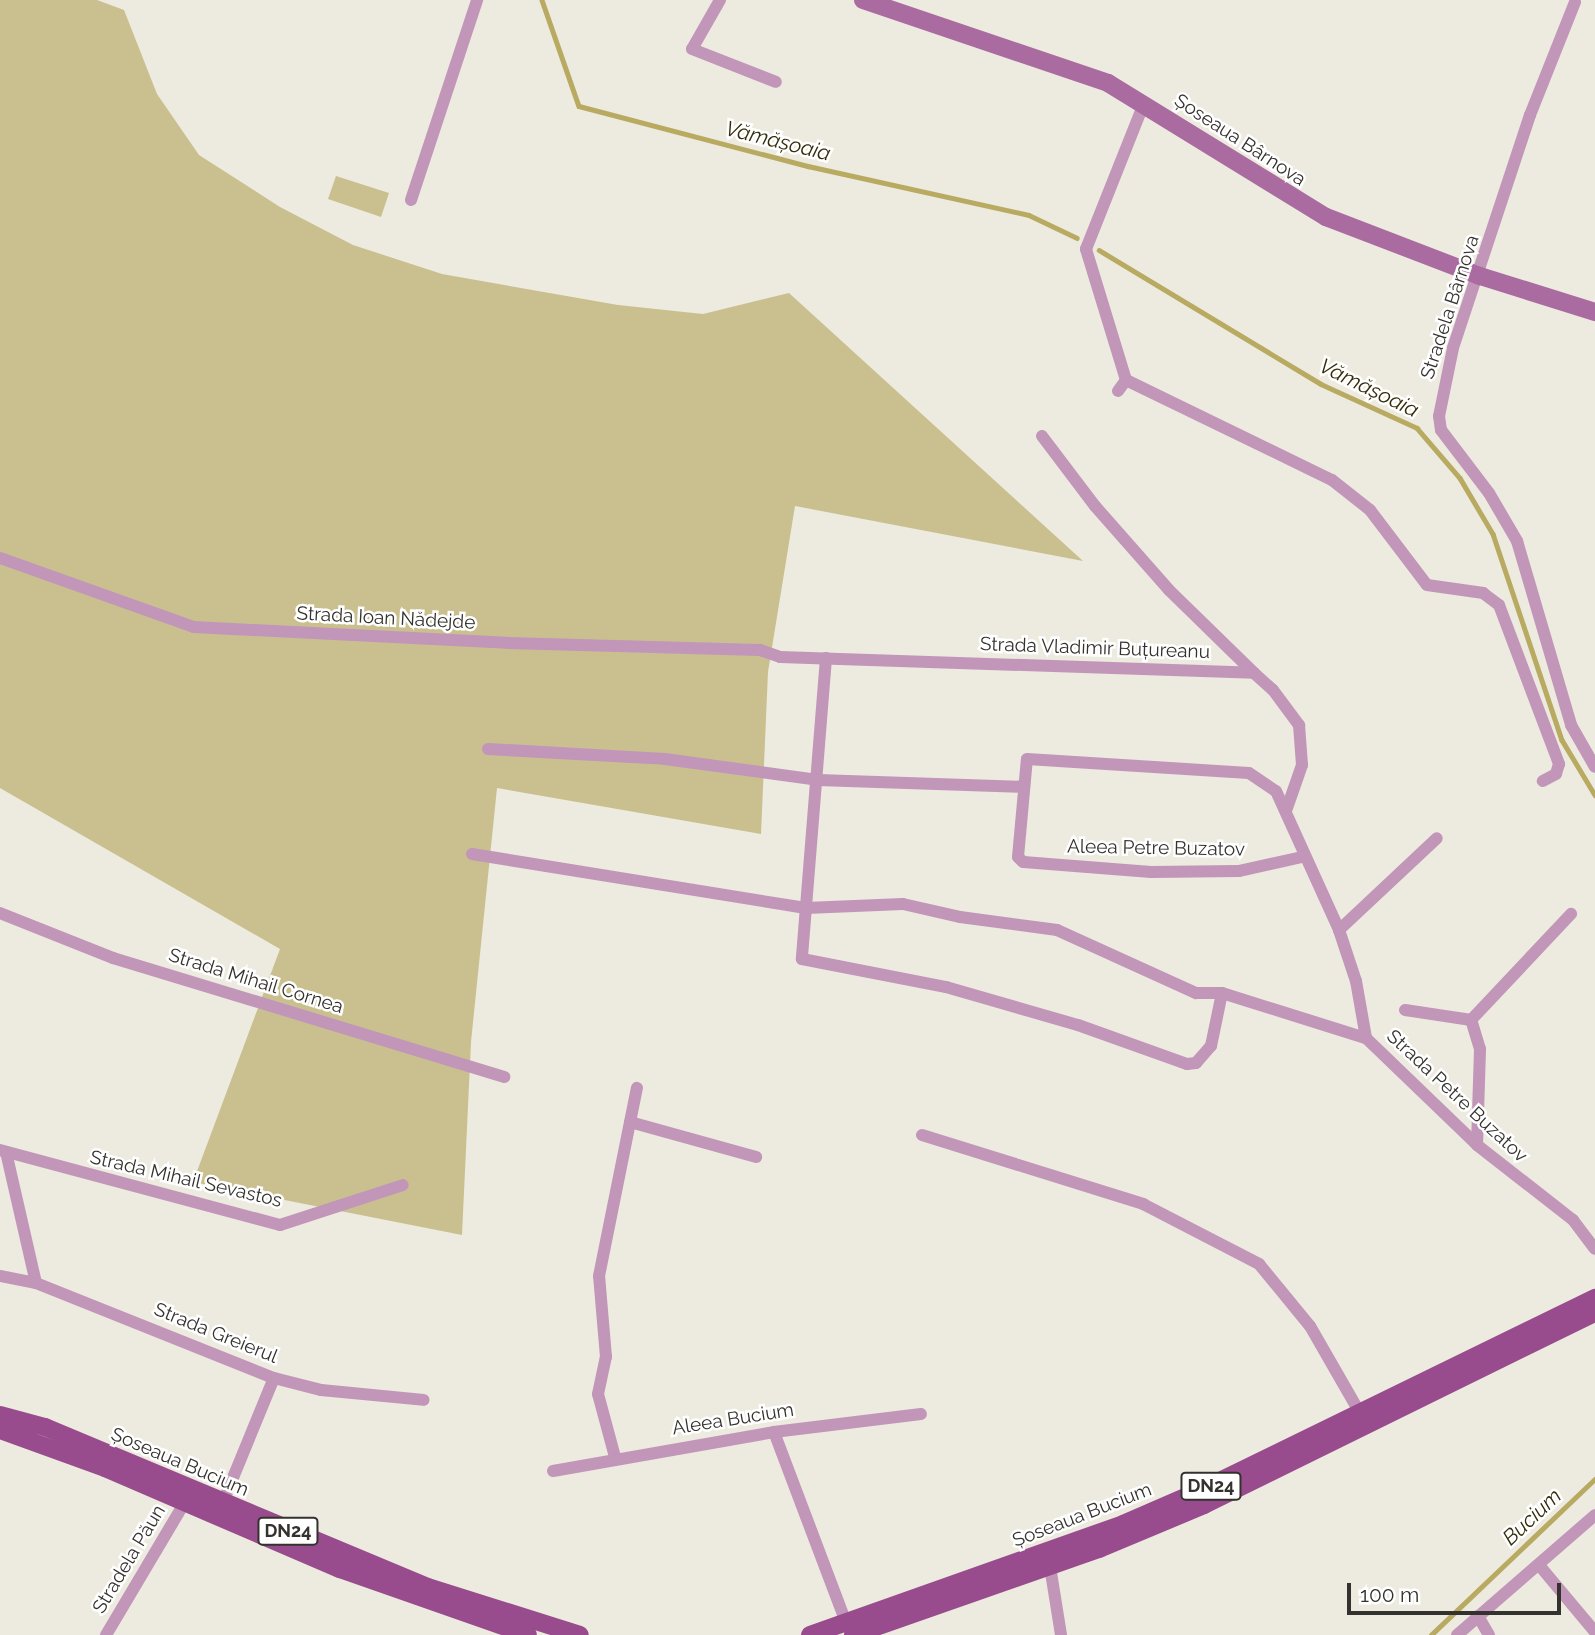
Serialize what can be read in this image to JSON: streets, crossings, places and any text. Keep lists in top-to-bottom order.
{
  "streets": {
    "main road": ["Șoseaua Bârnova", "Șoseaua Bucium", "DN24"],
    "street": [
      "Stradela Bârnova",
      "Strada Ioan Nădejde",
      "Strada Vladimir Buțureanu",
      "Aleea Petre Buzatov",
      "Strada Mihail Cornea",
      "Strada Petre Buzatov",
      "Strada Mihail Sevastos",
      "Strada Greierul",
      "Aleea Bucium",
      "Stradela Păun"
    ]
  },
  "crossings": [
    ["Șoseaua Bârnova", "Stradela Bârnova"],
    ["Strada Ioan Nădejde", "Strada Vladimir Buțureanu"],
    ["Aleea Petre Buzatov", "Strada Petre Buzatov"],
    ["Șoseaua Bucium", "Stradela Păun"]
  ],
  "water": ["Vămășoaia", "Bucium"],
  "scale_bar": "100 m"
}
